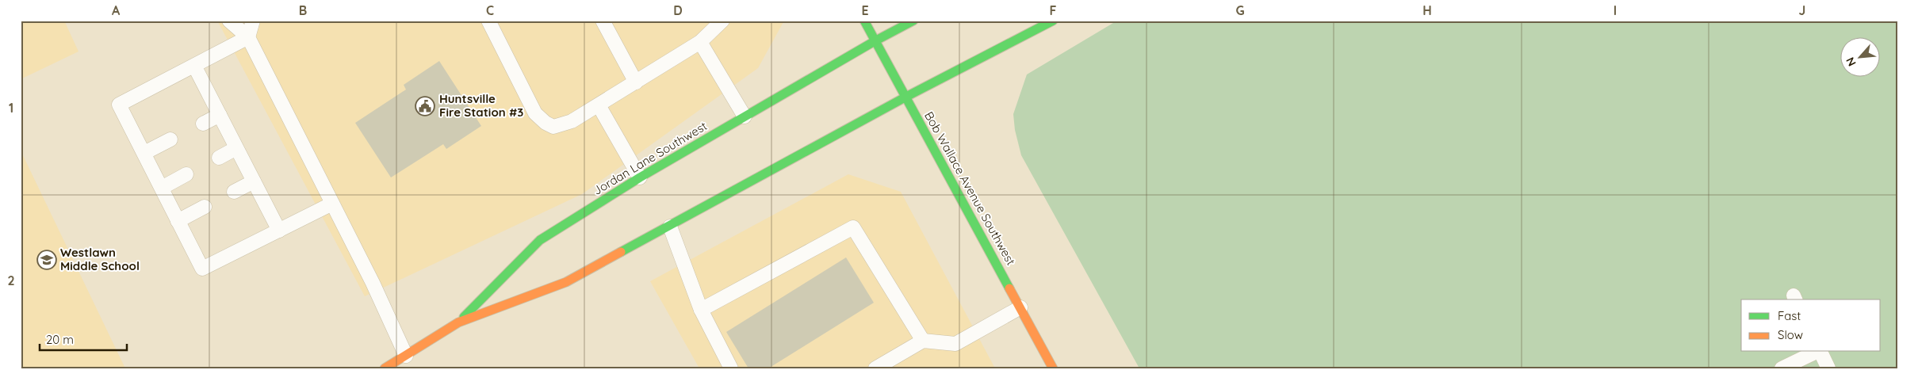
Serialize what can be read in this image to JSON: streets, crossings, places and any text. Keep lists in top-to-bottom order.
{
  "streets": {
    "main road": ["Jordan Lane Southwest", "Bob Wallace Avenue Southwest"]
  },
  "crossings": [
    ["Jordan Lane Southwest", "Bob Wallace Avenue Southwest"]
  ],
  "places": {
    "public building": ["Huntsville Fire Station #3"],
    "school or university": ["Westlawn Middle School"]
  },
  "legend": ["Fast", "Slow"],
  "scale_bar": "20 m",
  "north": "bottom left",
  "grid": {
    "columns": [
      "A",
      "B",
      "C",
      "D",
      "E",
      "F",
      "G",
      "H",
      "I",
      "J"
    ],
    "rows": ["1", "2"]
  }
}
